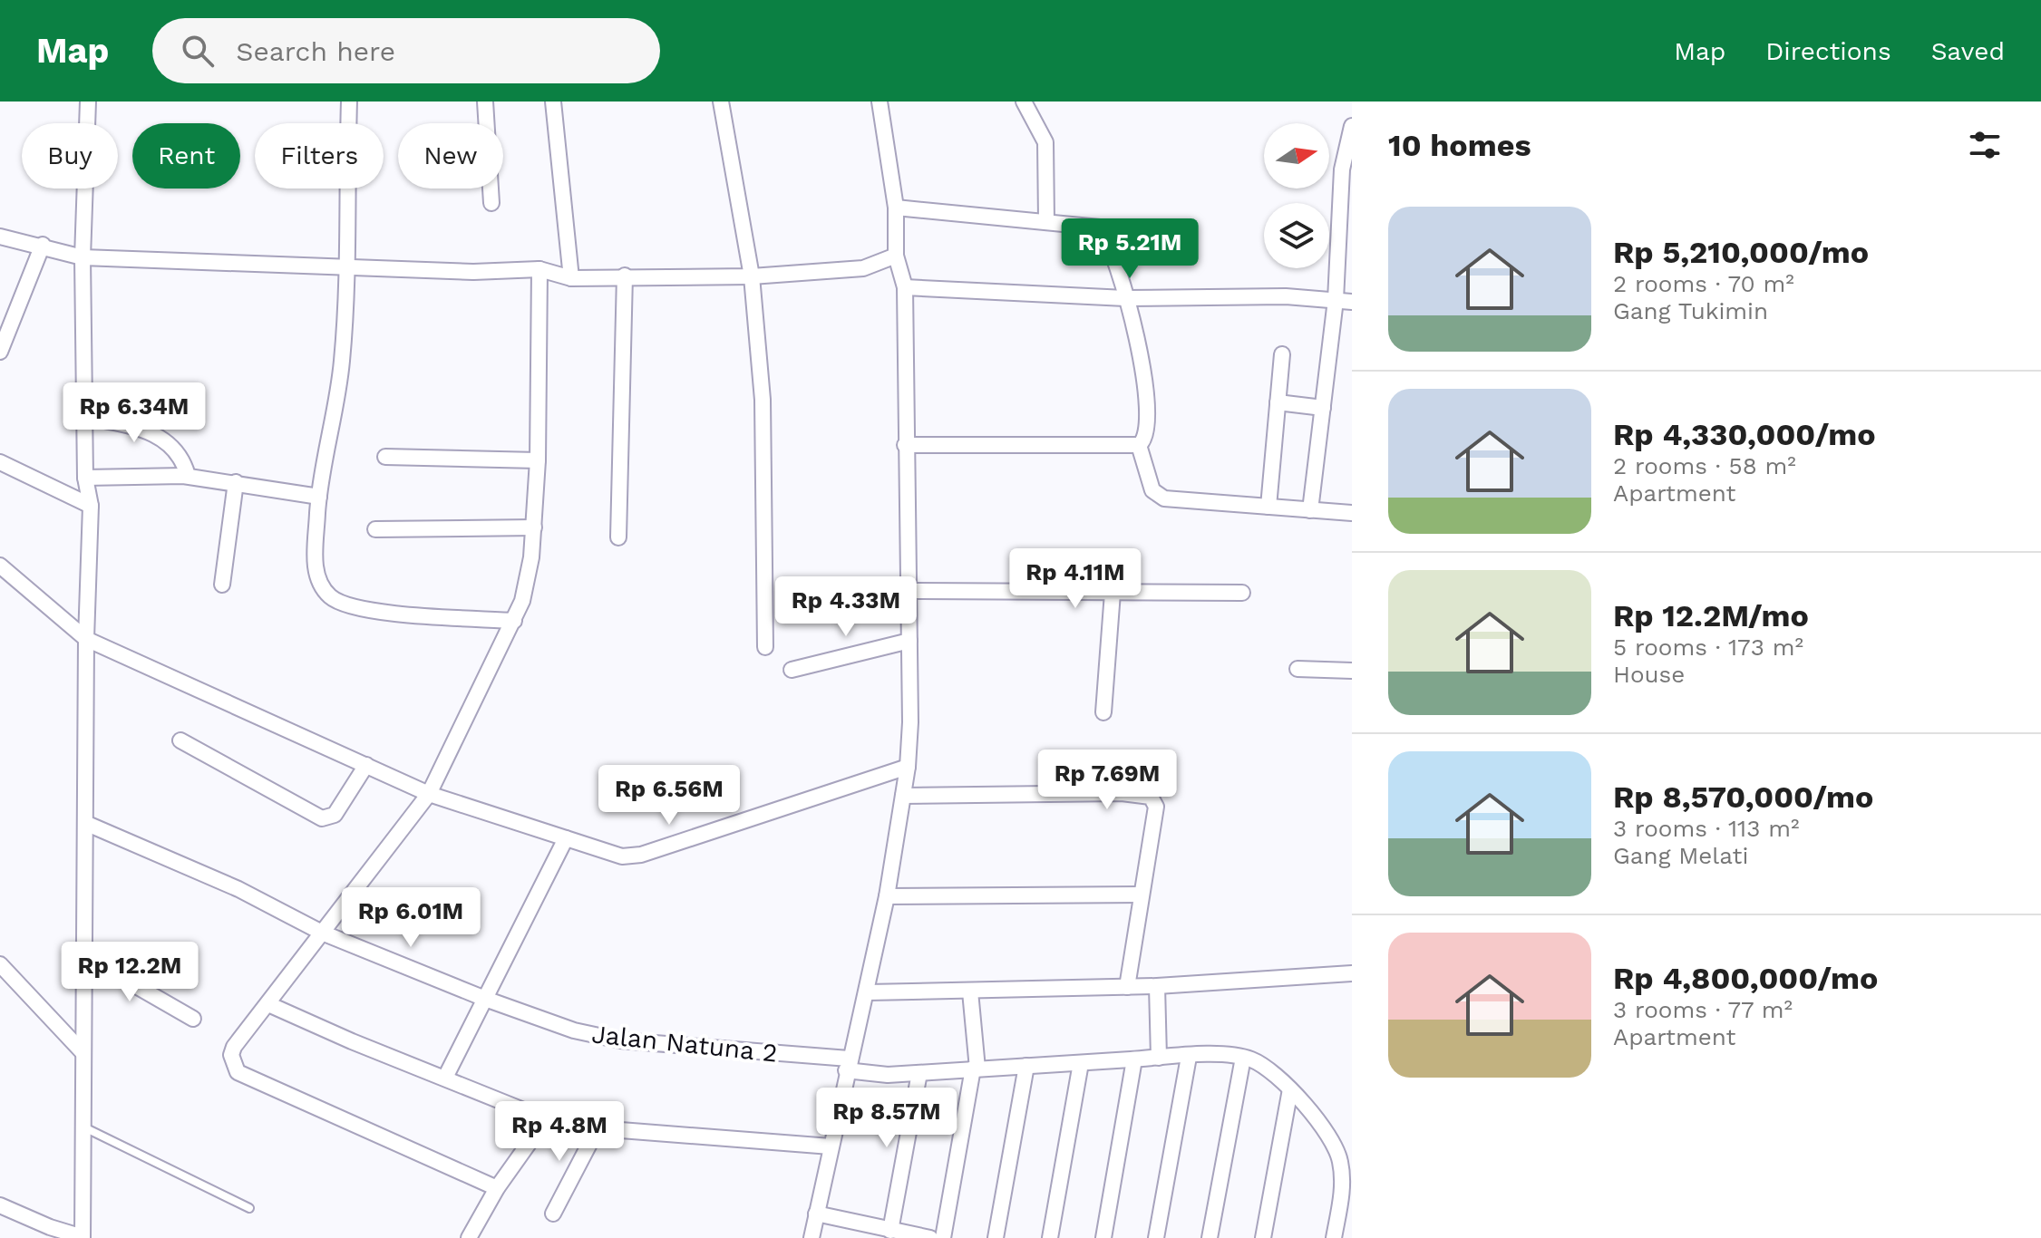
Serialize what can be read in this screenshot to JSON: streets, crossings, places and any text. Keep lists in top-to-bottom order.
{
  "streets": {
    "street": ["Jalan Natuna 2"]
  },
  "north": "right",
  "page": {
    "header": "Map",
    "search": "Search here",
    "nav": ["Map", "Directions", "Saved"],
    "heading": "10 homes",
    "chip": [
      "Buy",
      "Rent",
      "Filters",
      "New"
    ],
    "list": [
      {
        "name": "Rp 5,210,000/mo",
        "note": "2 rooms · 70 m² · Gang Tukimin"
      },
      {
        "name": "Rp 4,330,000/mo",
        "note": "2 rooms · 58 m² · Apartment"
      },
      {
        "name": "Rp 12.2M/mo",
        "note": "5 rooms · 173 m² · House"
      },
      {
        "name": "Rp 8,570,000/mo",
        "note": "3 rooms · 113 m² · Gang Melati"
      },
      {
        "name": "Rp 4,800,000/mo",
        "note": "3 rooms · 77 m² · Apartment"
      }
    ],
    "price": [
      "Rp 5.21M",
      "Rp 6.34M",
      "Rp 4.11M",
      "Rp 4.33M",
      "Rp 7.69M",
      "Rp 6.56M",
      "Rp 6.01M",
      "Rp 12.2M",
      "Rp 8.57M",
      "Rp 4.8M"
    ]
  }
}
